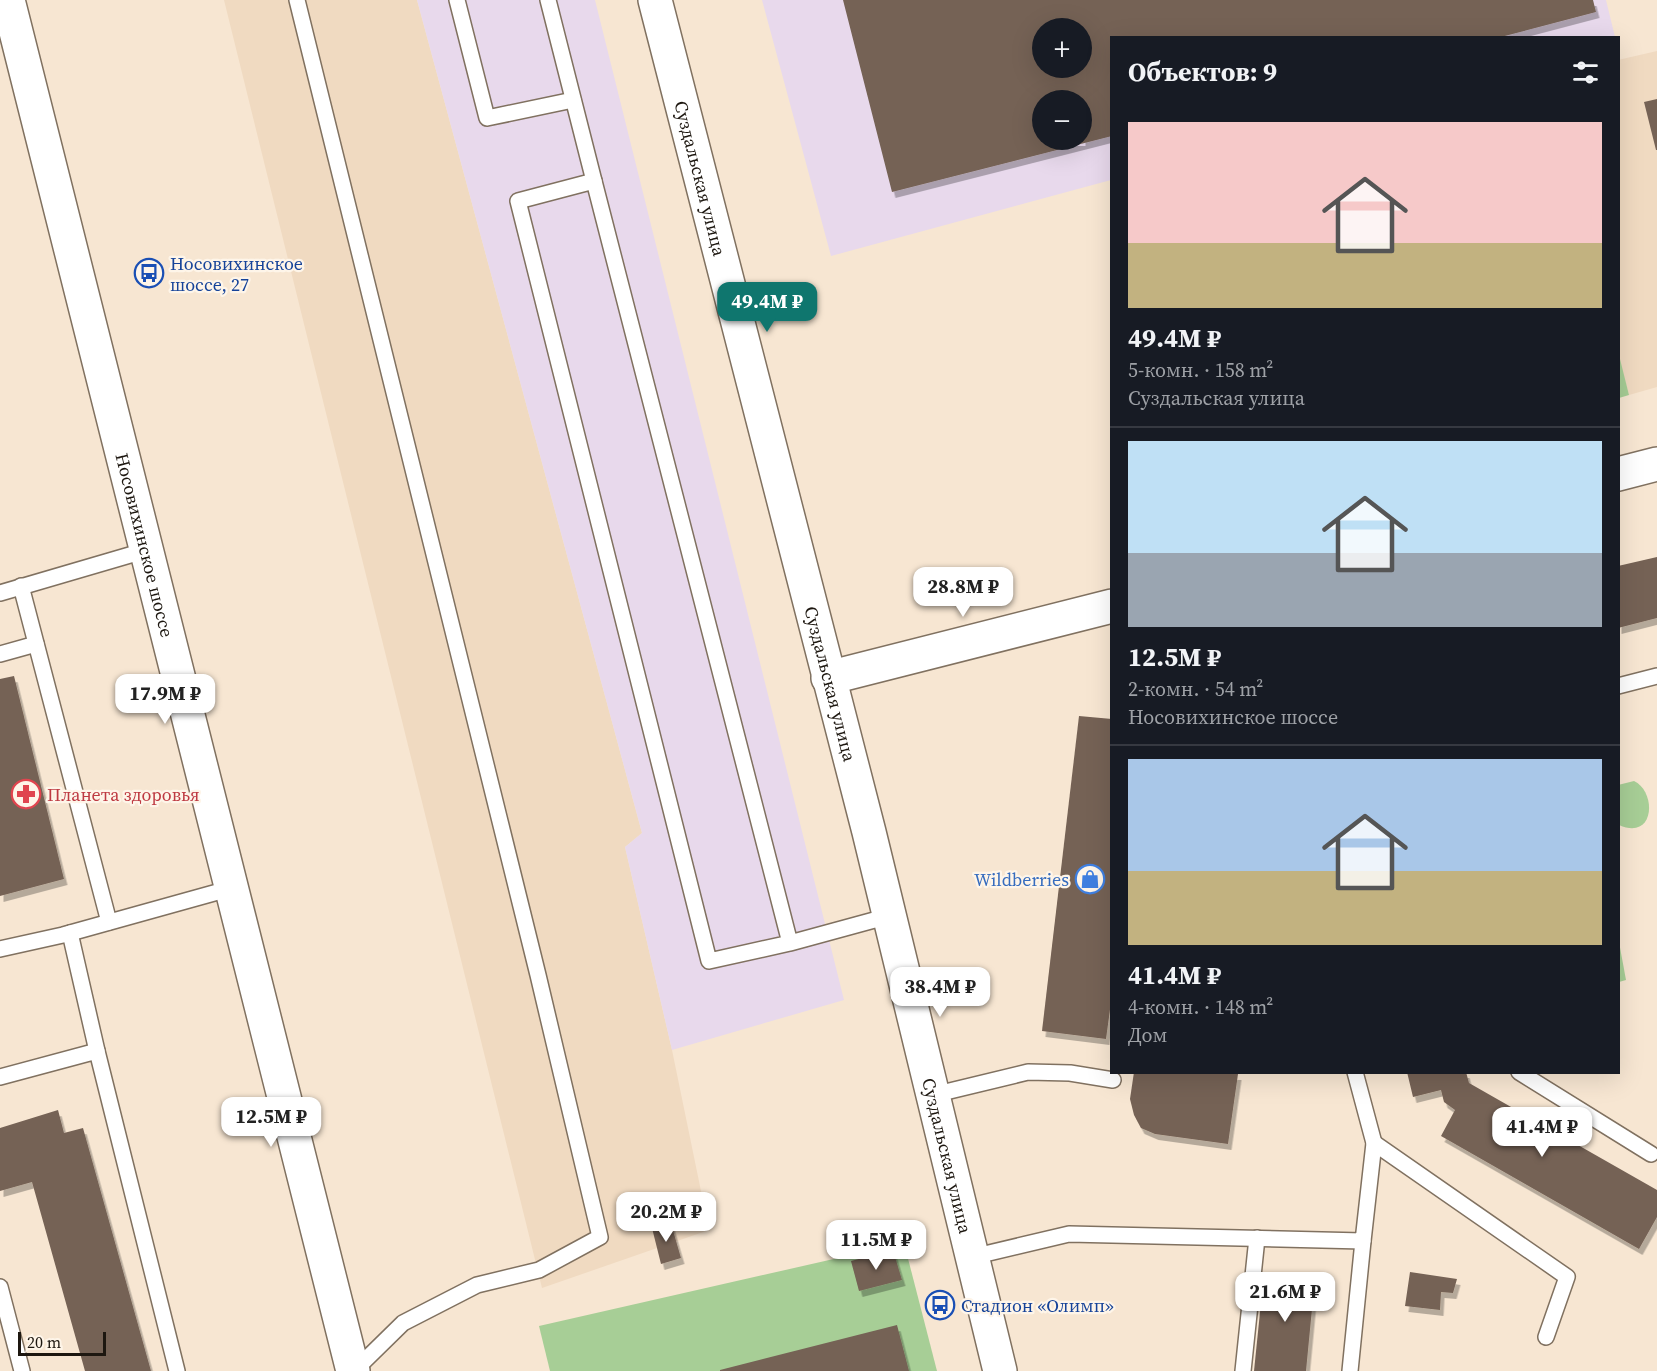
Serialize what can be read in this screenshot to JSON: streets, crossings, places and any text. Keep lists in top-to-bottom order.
{
  "streets": {
    "street": ["Суздальская улица", "Носовихинское шоссе"]
  },
  "places": {
    "bus stop": ["Носовихинское шоссе, 27", "Стадион «Олимп»"],
    "pharmacy": ["Планета здоровья"],
    "shop": ["Wildberries"]
  },
  "scale_bar": "20 m",
  "page": {
    "map_buttons": ["+", "−"],
    "heading": "Объектов: 9",
    "list": [
      {
        "name": "49.4M ₽",
        "note": "5-комн. · 158 m² · Суздальская улица"
      },
      {
        "name": "12.5M ₽",
        "note": "2-комн. · 54 m² · Носовихинское шоссе"
      },
      {
        "name": "41.4M ₽",
        "note": "4-комн. · 148 m² · Дом"
      }
    ],
    "price": [
      "49.4M ₽",
      "28.8M ₽",
      "17.9M ₽",
      "38.4M ₽",
      "12.5M ₽",
      "41.4M ₽",
      "20.2M ₽",
      "11.5M ₽",
      "21.6M ₽"
    ],
    "scale": "20 m"
  }
}
